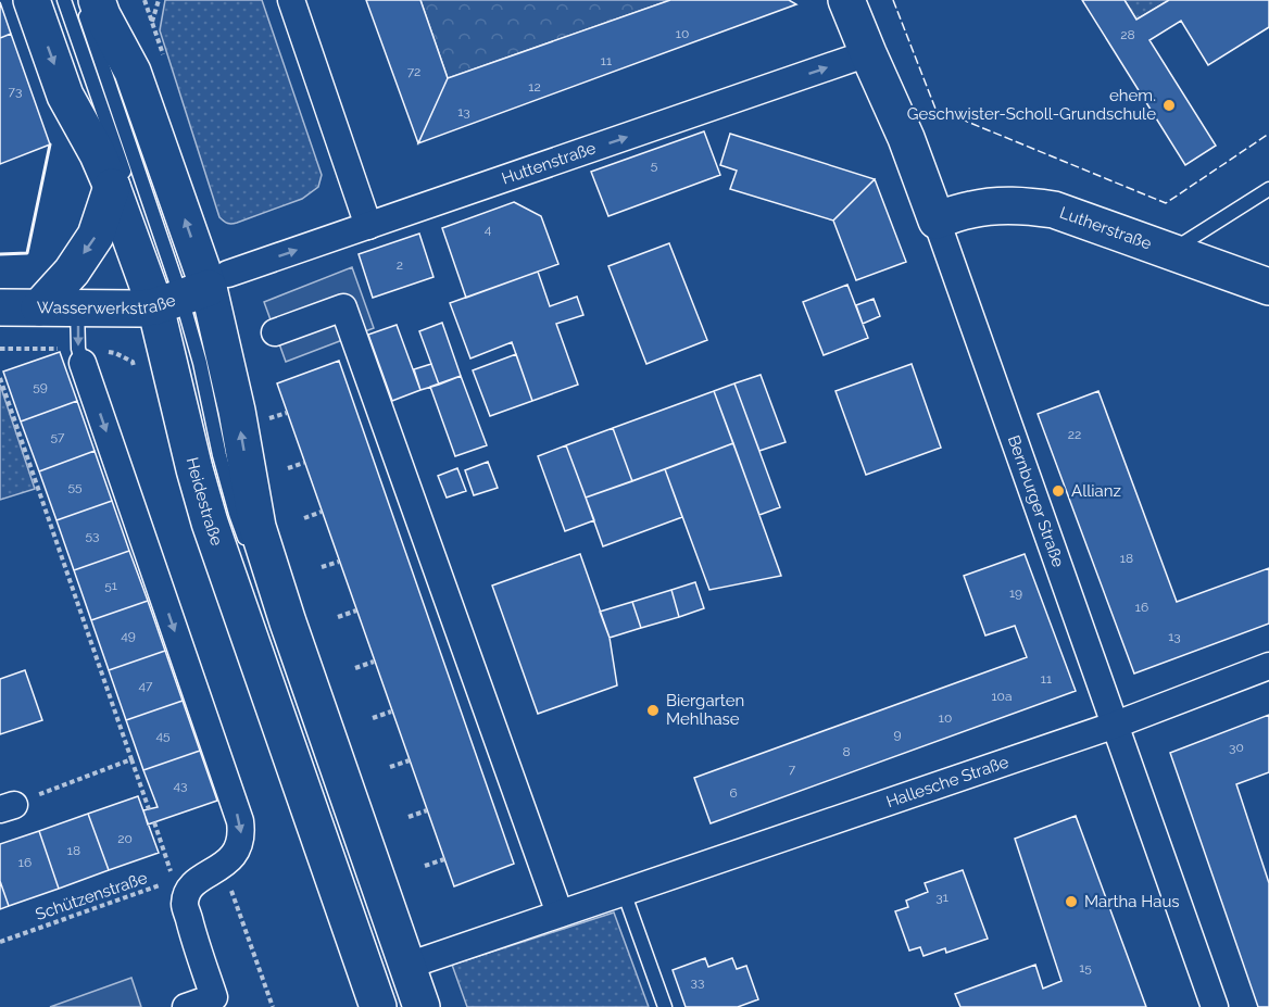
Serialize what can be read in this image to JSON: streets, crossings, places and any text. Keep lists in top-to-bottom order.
{
  "streets": {
    "main road": [
      "Lutherstraße",
      "Wasserwerkstraße",
      "Bernburger Straße",
      "Heidestraße"
    ],
    "street": ["Huttenstraße", "Hallesche Straße"],
    "path": ["Schützenstraße"]
  },
  "crossings": [
    ["Huttenstraße", "Wasserwerkstraße"],
    ["Huttenstraße", "Bernburger Straße"],
    ["Huttenstraße", "Heidestraße"],
    ["Lutherstraße", "Bernburger Straße"],
    ["Wasserwerkstraße", "Heidestraße"],
    ["Bernburger Straße", "Hallesche Straße"],
    ["Heidestraße", "Hallesche Straße"]
  ],
  "one_way": ["Huttenstraße"],
  "places": [
    "ehem. Geschwister-Scholl-Grundschule",
    "Allianz",
    "Biergarten Mehlhase",
    "Martha Haus"
  ],
  "house_numbers": [
    "10",
    "28",
    "11",
    "72",
    "12",
    "73",
    "13",
    "5",
    "4",
    "2",
    "59",
    "22",
    "57",
    "55",
    "53",
    "18",
    "51",
    "19",
    "16",
    "49",
    "13",
    "11",
    "47",
    "10a",
    "10",
    "9",
    "45",
    "30",
    "8",
    "7",
    "43",
    "6",
    "20",
    "18",
    "16",
    "31",
    "15",
    "33"
  ]
}
